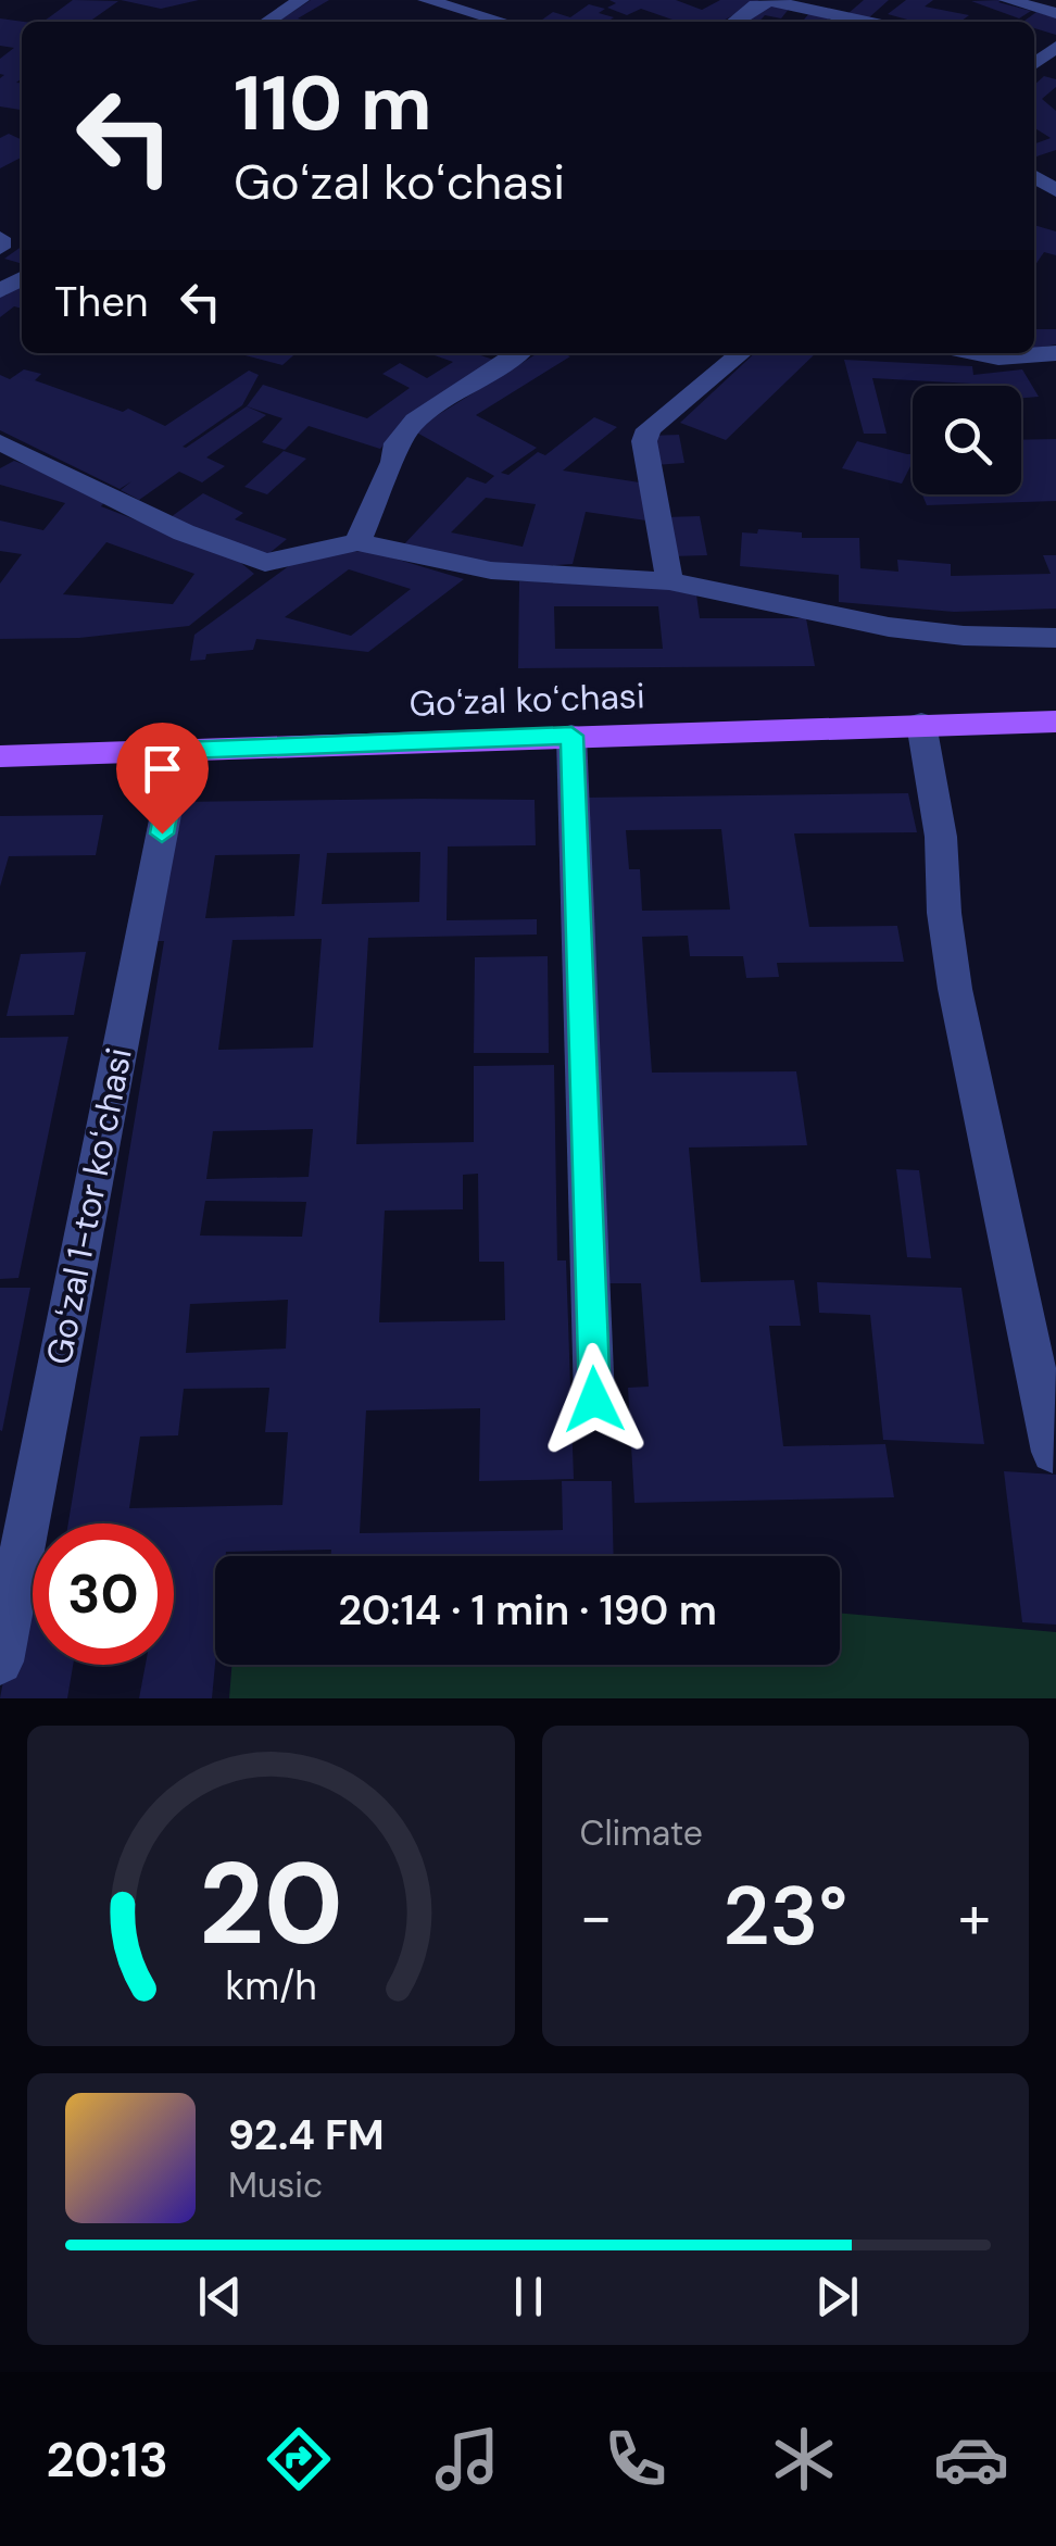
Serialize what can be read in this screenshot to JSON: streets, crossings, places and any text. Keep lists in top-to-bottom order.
{
  "streets": {
    "main road": ["Goʻzal koʻchasi"],
    "street": ["Goʻzal 1-tor koʻchasi"]
  },
  "crossings": [
    ["Goʻzal koʻchasi", "Goʻzal 1-tor koʻchasi"]
  ],
  "page": {
    "turn": ["110 m", "Goʻzal koʻchasi"],
    "then": "Then",
    "limit": "30",
    "trip": "20:14 · 1 min · 190 m",
    "tile": "Climate",
    "heat": ["−", "23°", "+"],
    "song": ["92.4 FM", "Music"],
    "tabs": "20:13",
    "gauge": ["20", "km/h"]
  }
}
